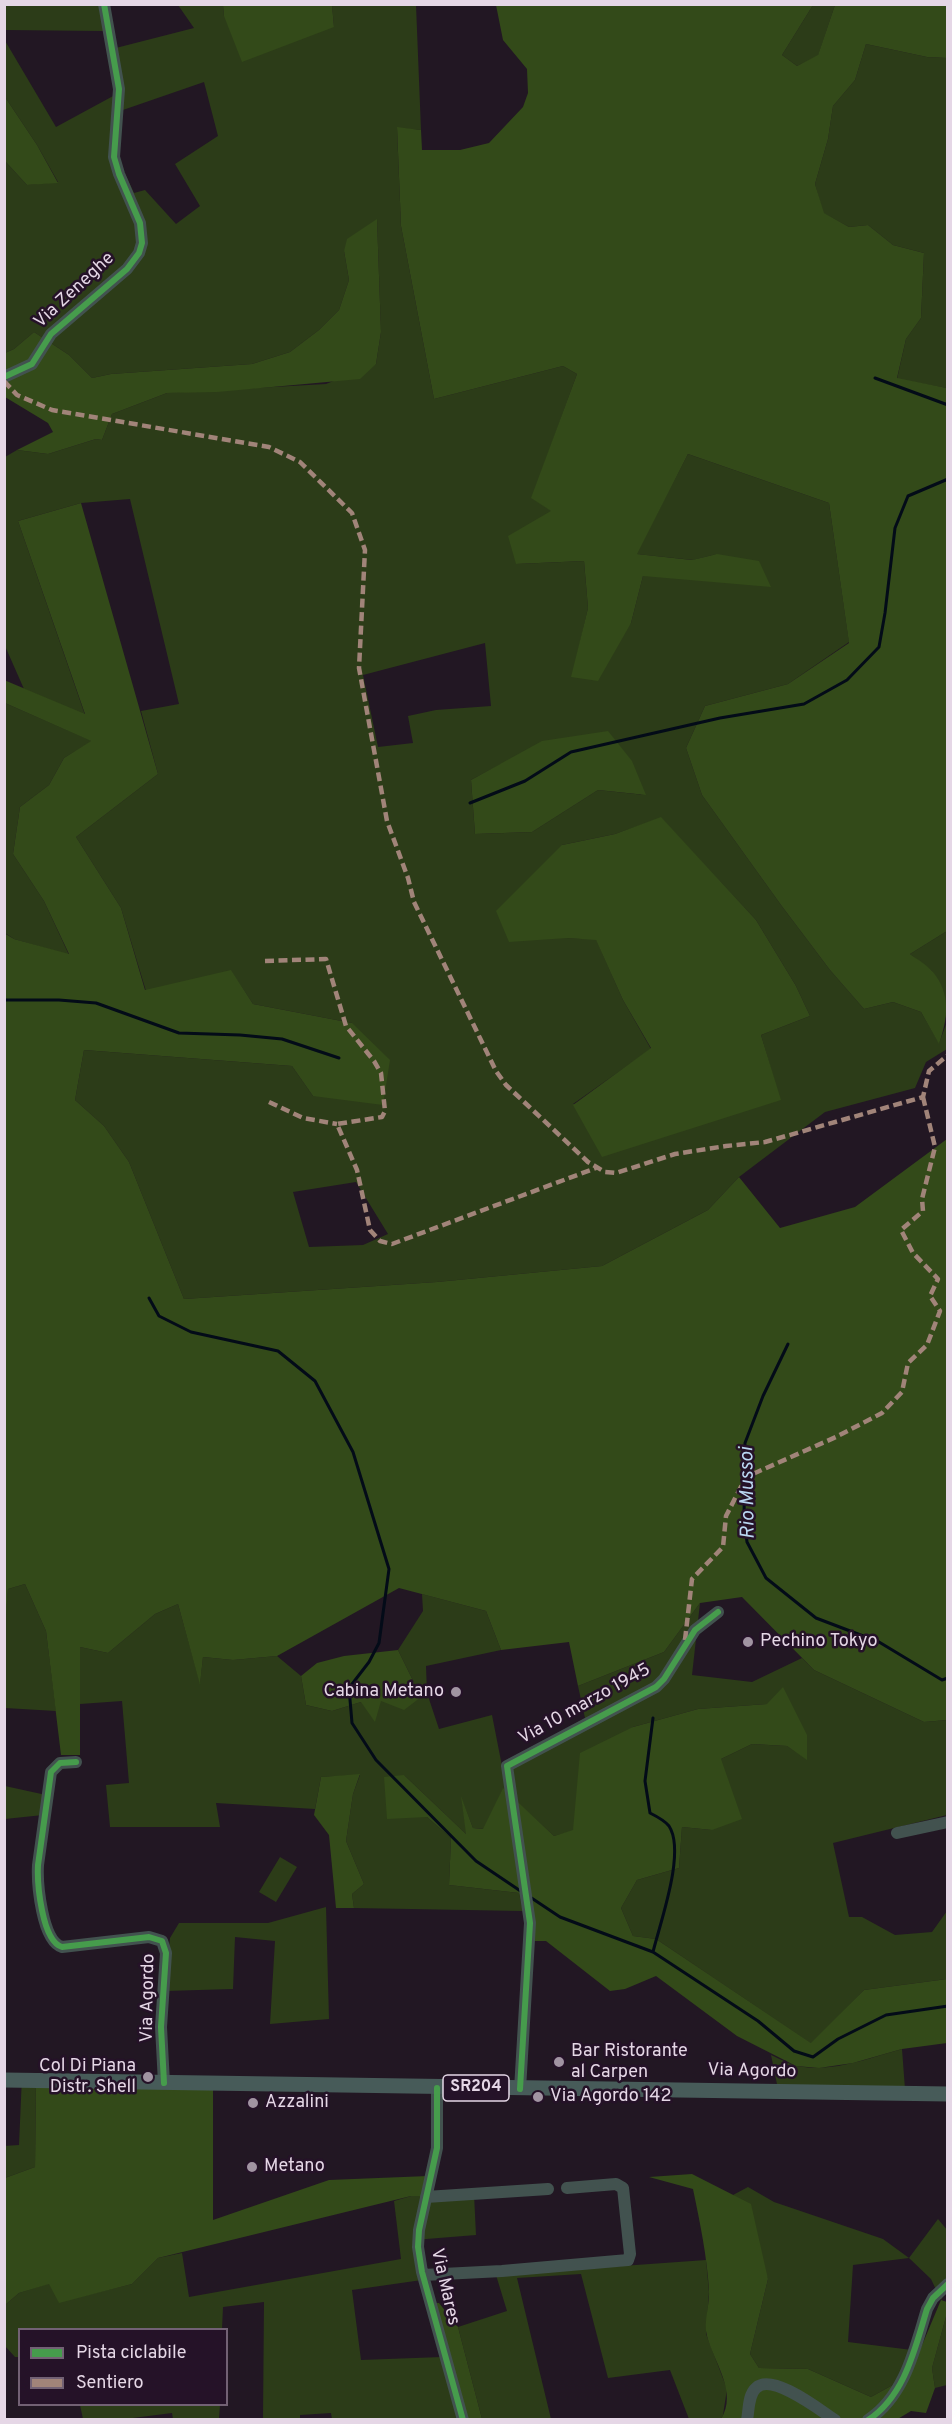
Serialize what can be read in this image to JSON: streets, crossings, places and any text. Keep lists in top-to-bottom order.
{
  "streets": {
    "main road": ["Via Agordo", "SR204"],
    "street": ["Via Zeneghe", "Via 10 marzo 1945", "Via Mares"]
  },
  "crossings": [
    ["Via 10 marzo 1945", "Via Agordo"],
    ["Via Agordo", "Via Mares"]
  ],
  "water": ["Rio Mussoi"],
  "places": [
    "Pechino Tokyo",
    "Cabina Metano",
    "Bar Ristorante al Carpen",
    "Col Di Piana Distr. Shell",
    "Via Agordo 142",
    "Azzalini",
    "Metano"
  ],
  "legend": ["Pista ciclabile", "Sentiero"]
}
